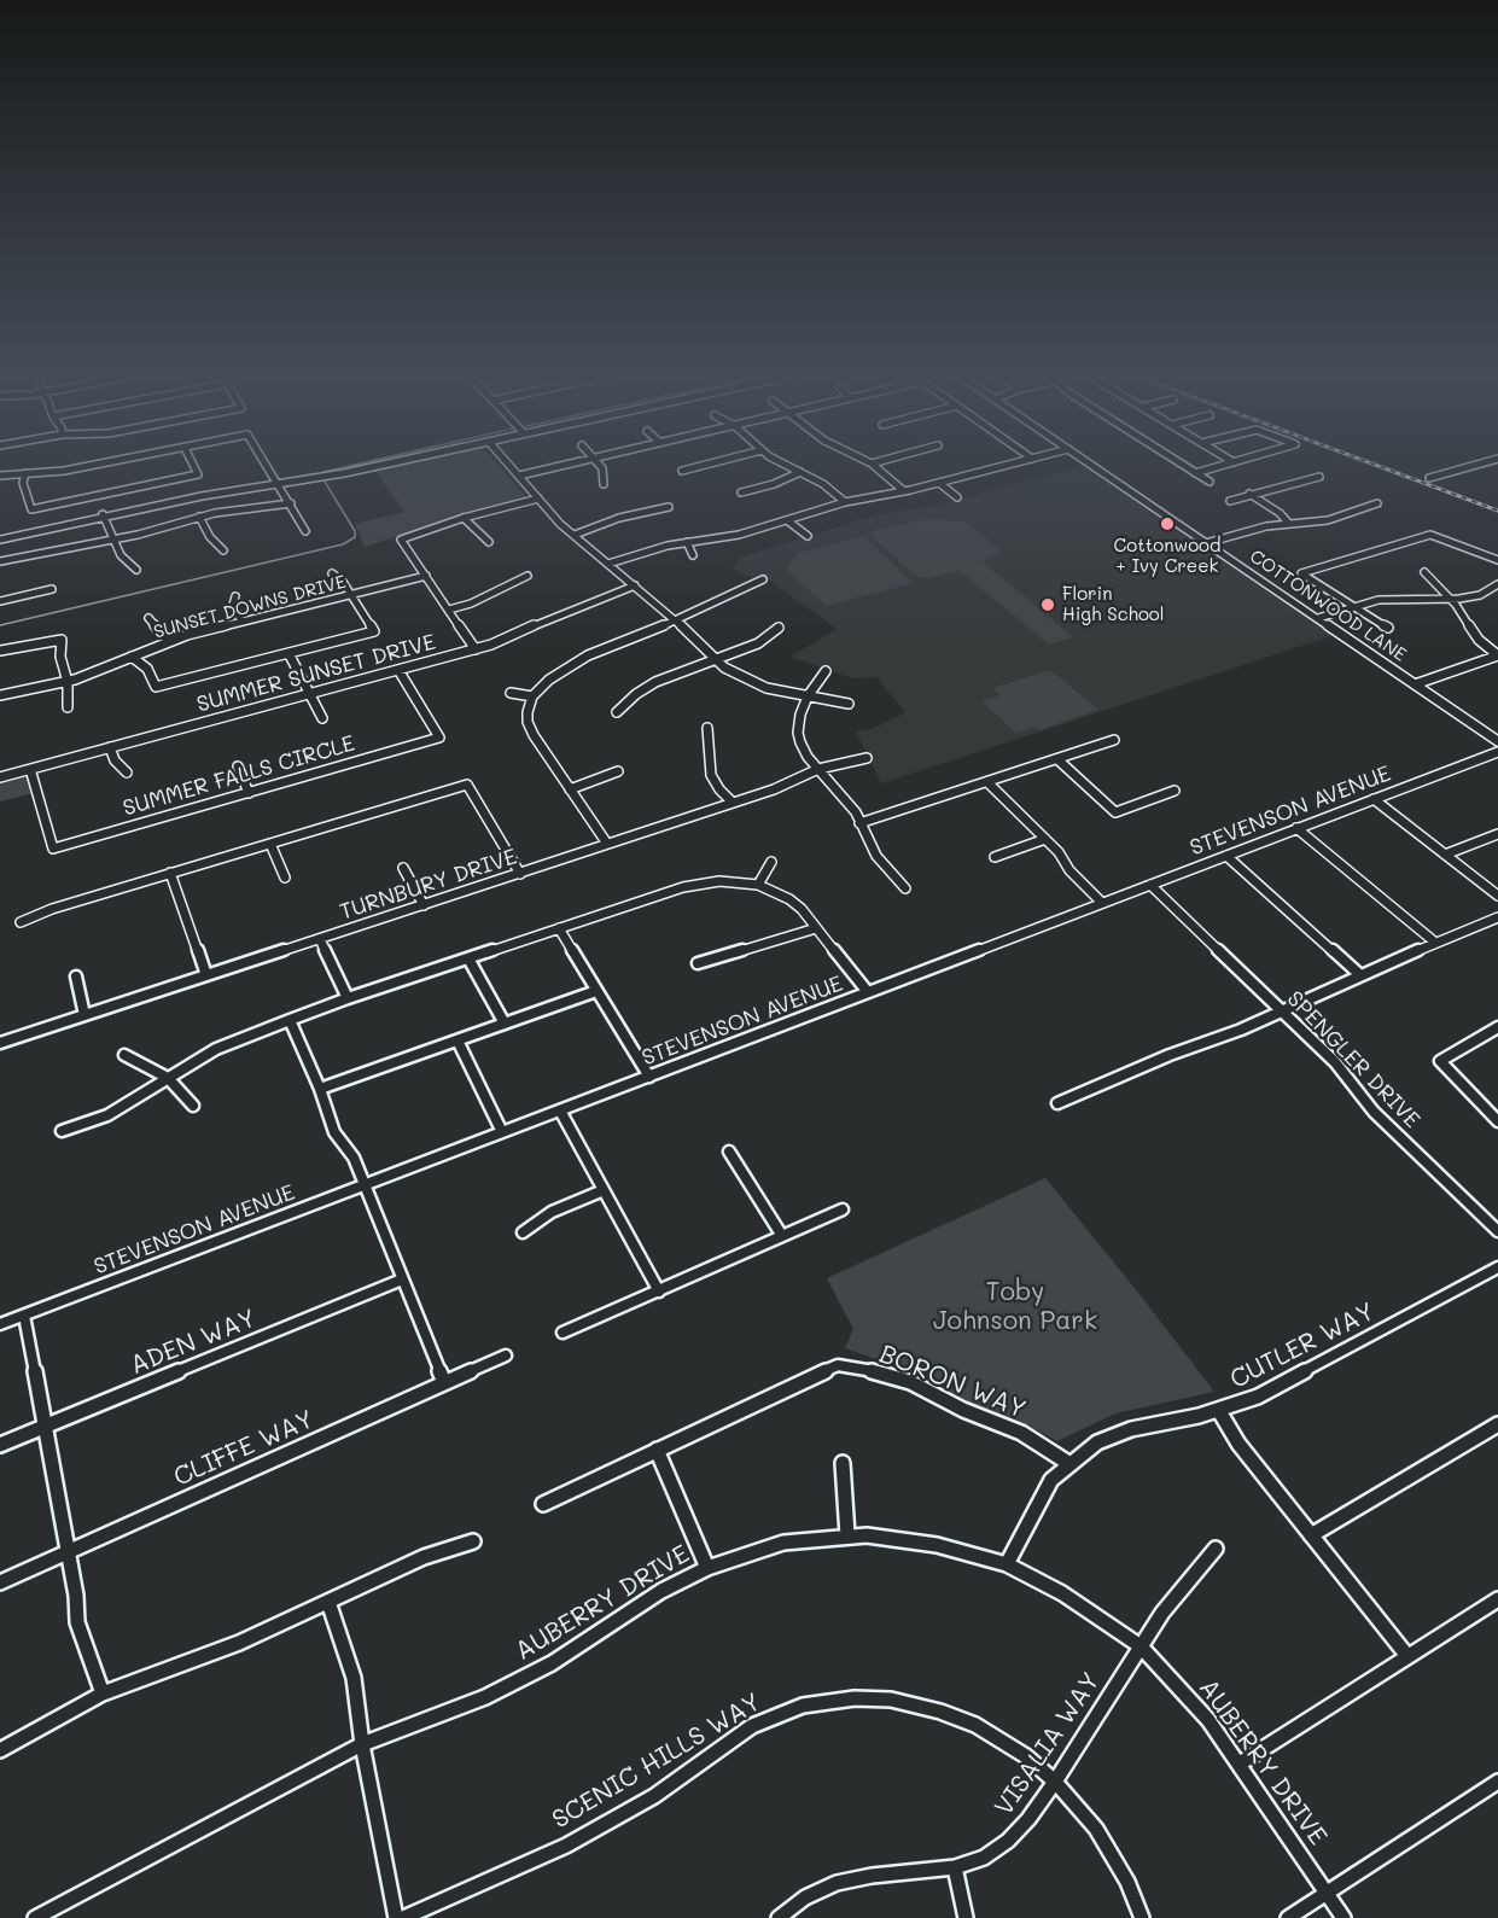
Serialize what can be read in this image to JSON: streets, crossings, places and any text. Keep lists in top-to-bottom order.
{
  "streets": {
    "street": [
      "COTTONWOOD LANE",
      "SUNSET DOWNS DRIVE",
      "SUMMER SUNSET DRIVE",
      "SUMMER FALLS CIRCLE",
      "STEVENSON AVENUE",
      "TURNBURY DRIVE",
      "SPENGLER DRIVE",
      "ADEN WAY",
      "CUTLER WAY",
      "BORON WAY",
      "CLIFFE WAY",
      "AUBERRY DRIVE",
      "VISALIA WAY",
      "SCENIC HILLS WAY"
    ]
  },
  "crossings": [
    ["SUMMER SUNSET DRIVE", "SUMMER FALLS CIRCLE"],
    ["STEVENSON AVENUE", "SPENGLER DRIVE"],
    ["CUTLER WAY", "BORON WAY"],
    ["CUTLER WAY", "AUBERRY DRIVE"],
    ["AUBERRY DRIVE", "VISALIA WAY"],
    ["VISALIA WAY", "SCENIC HILLS WAY"]
  ],
  "parks": ["Toby Johnson Park"],
  "places": ["Cottonwood + Ivy Creek", "Florin High School"]
}
